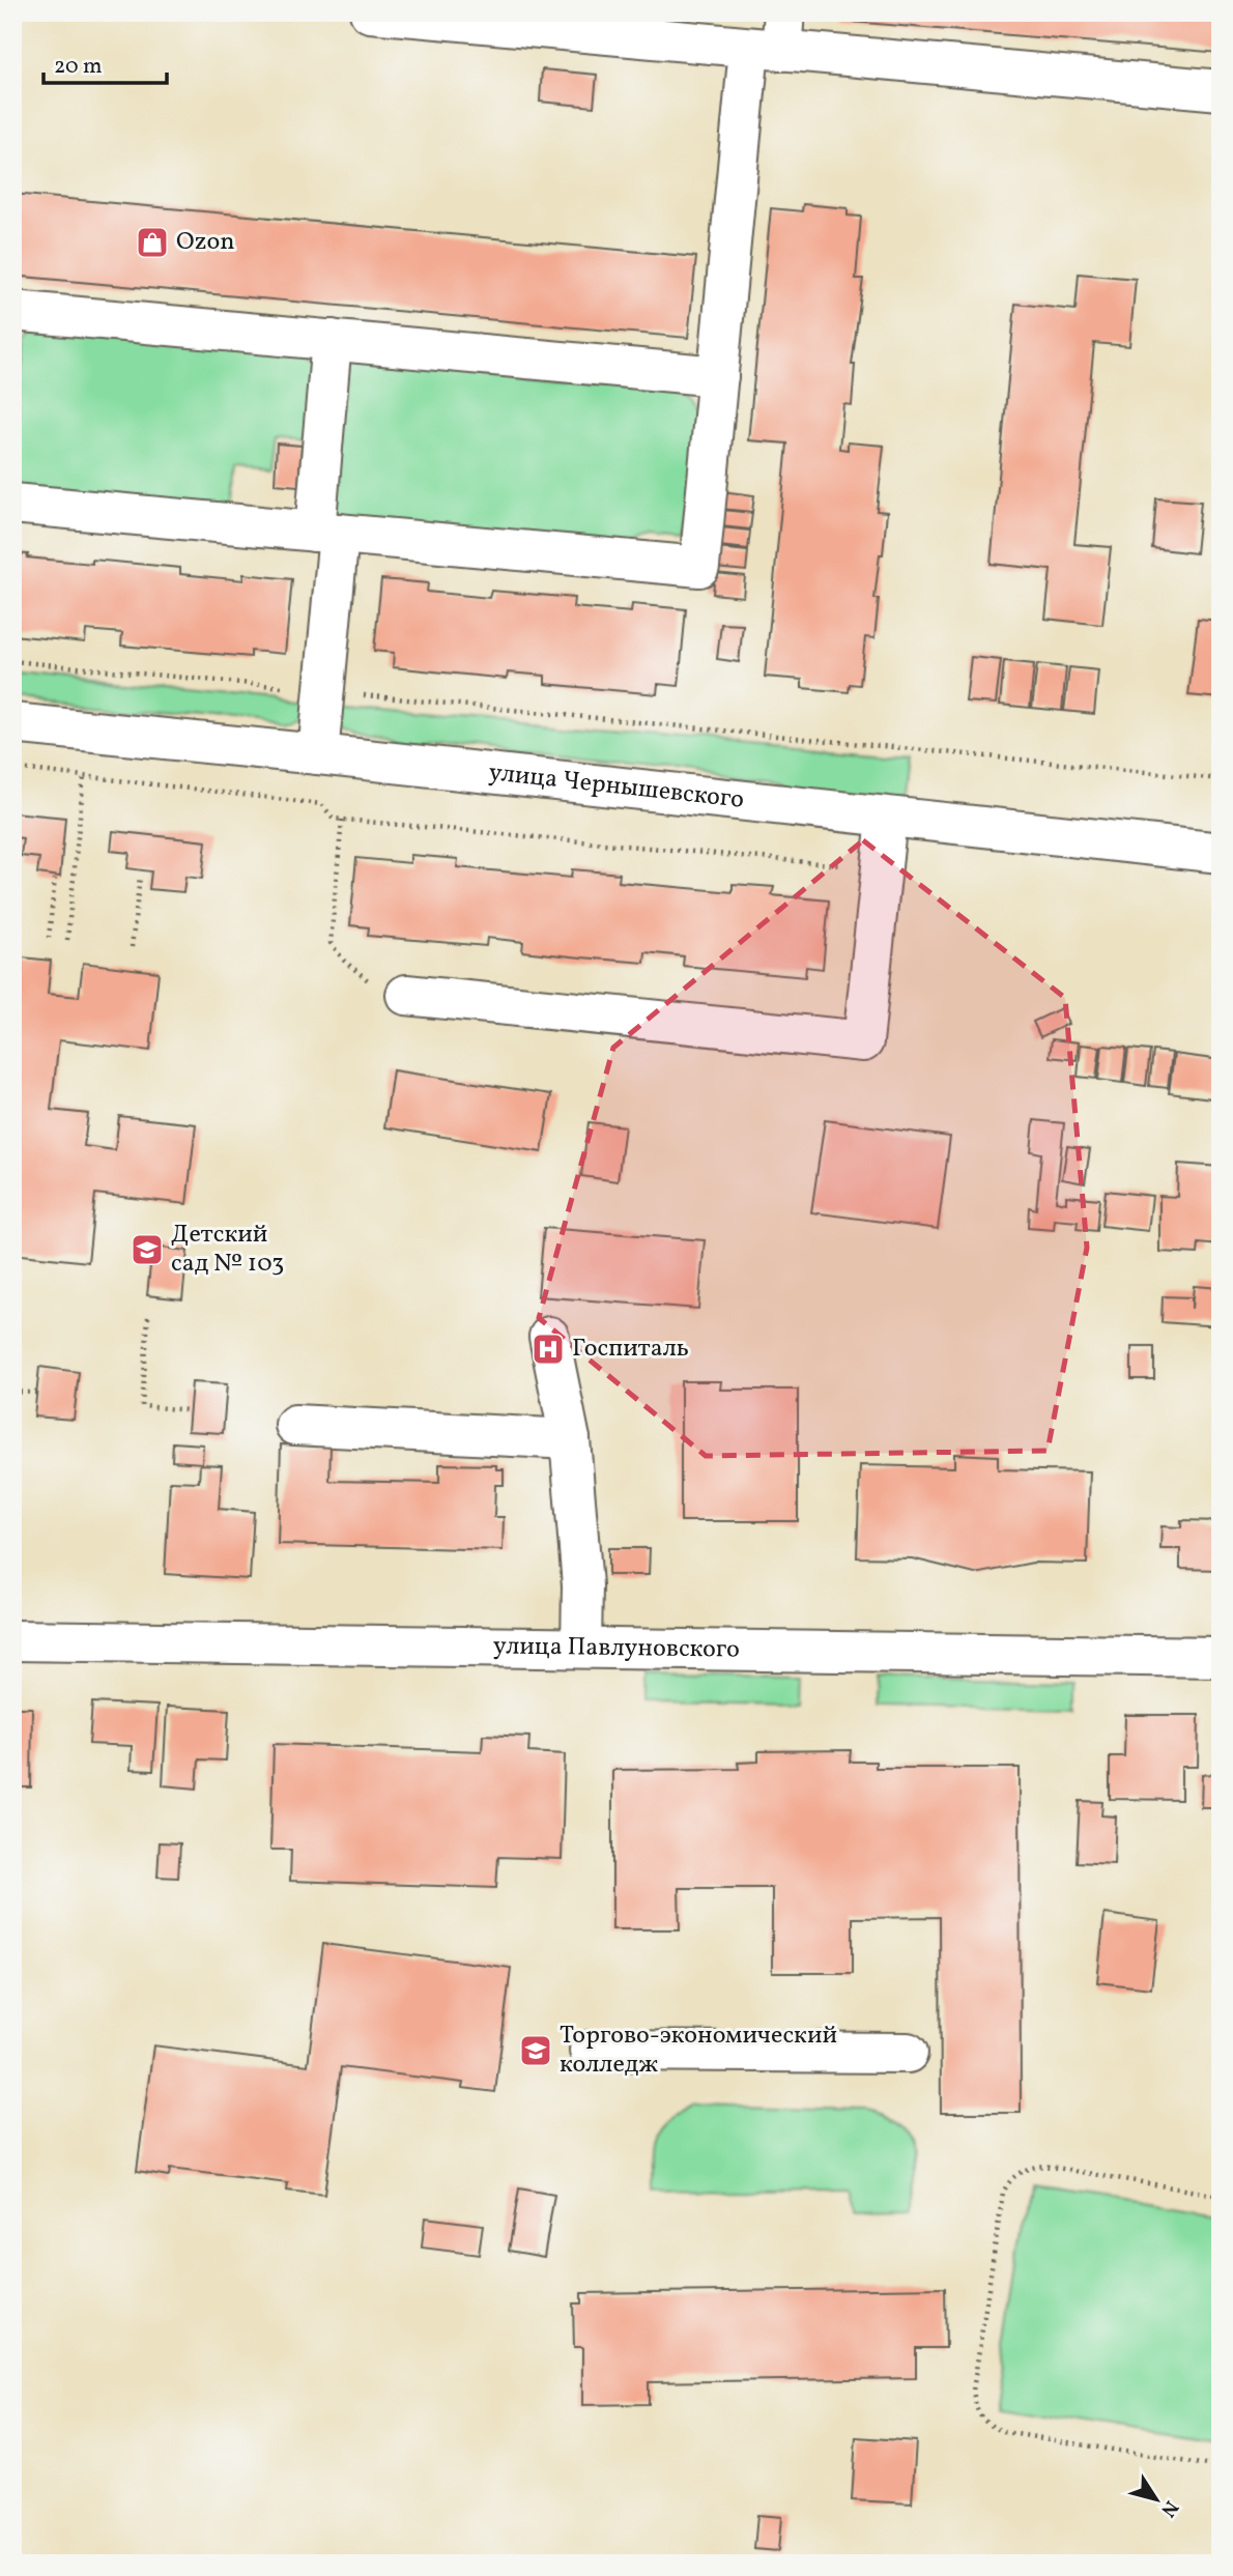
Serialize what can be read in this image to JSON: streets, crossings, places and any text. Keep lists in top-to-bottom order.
{
  "streets": {
    "street": ["улица Чернышевского", "улица Павлуновского"]
  },
  "places": {
    "shop": ["Ozon"],
    "school or university": ["Детский сад № 103", "Торгово-экономический колледж"],
    "hospital": ["Госпиталь"]
  },
  "scale_bar": "20 m",
  "north": "bottom right"
}
